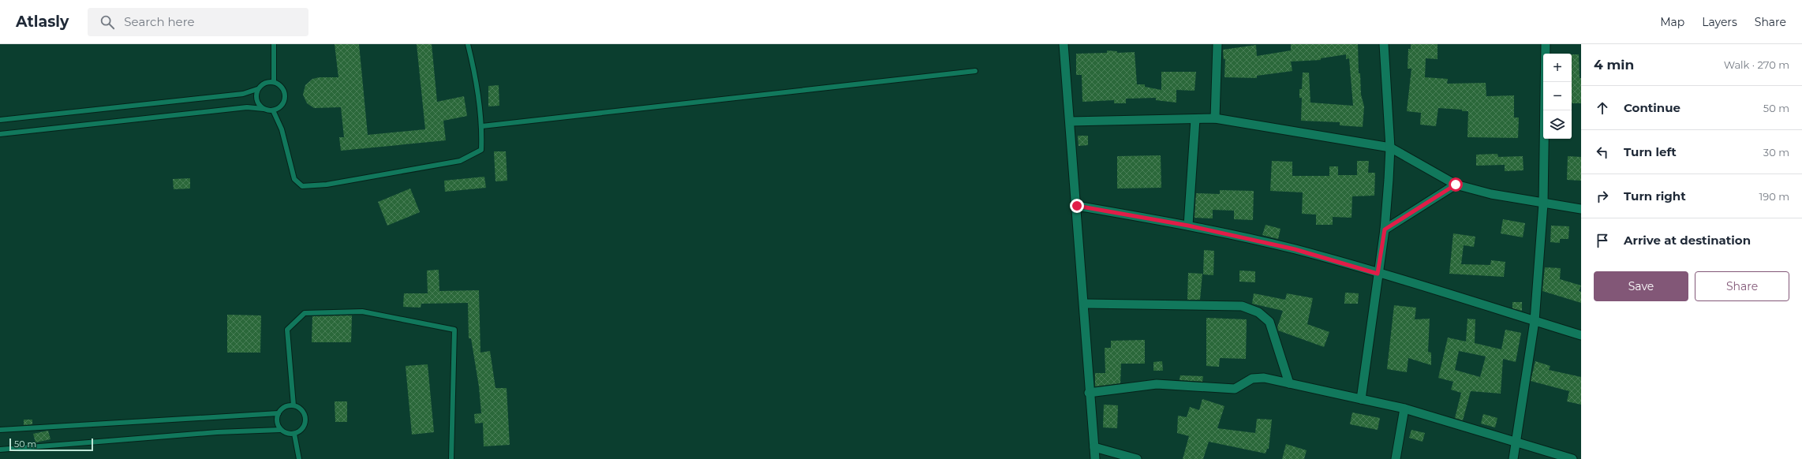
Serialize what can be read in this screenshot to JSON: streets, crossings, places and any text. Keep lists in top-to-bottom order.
{
  "scale_bar": "50 m",
  "page": {
    "header": "Atlasly",
    "search": "Search here",
    "nav": ["Map", "Layers", "Share"],
    "heading": ["4 min", "Walk · 270 m"],
    "map_buttons": ["+", "−"],
    "list": [
      ["Continue", "50 m"],
      ["Turn left", "30 m"],
      ["Turn right", "190 m"],
      "Arrive at destination"
    ],
    "buttons": ["Save", "Share"],
    "scale": "50 m"
  }
}
